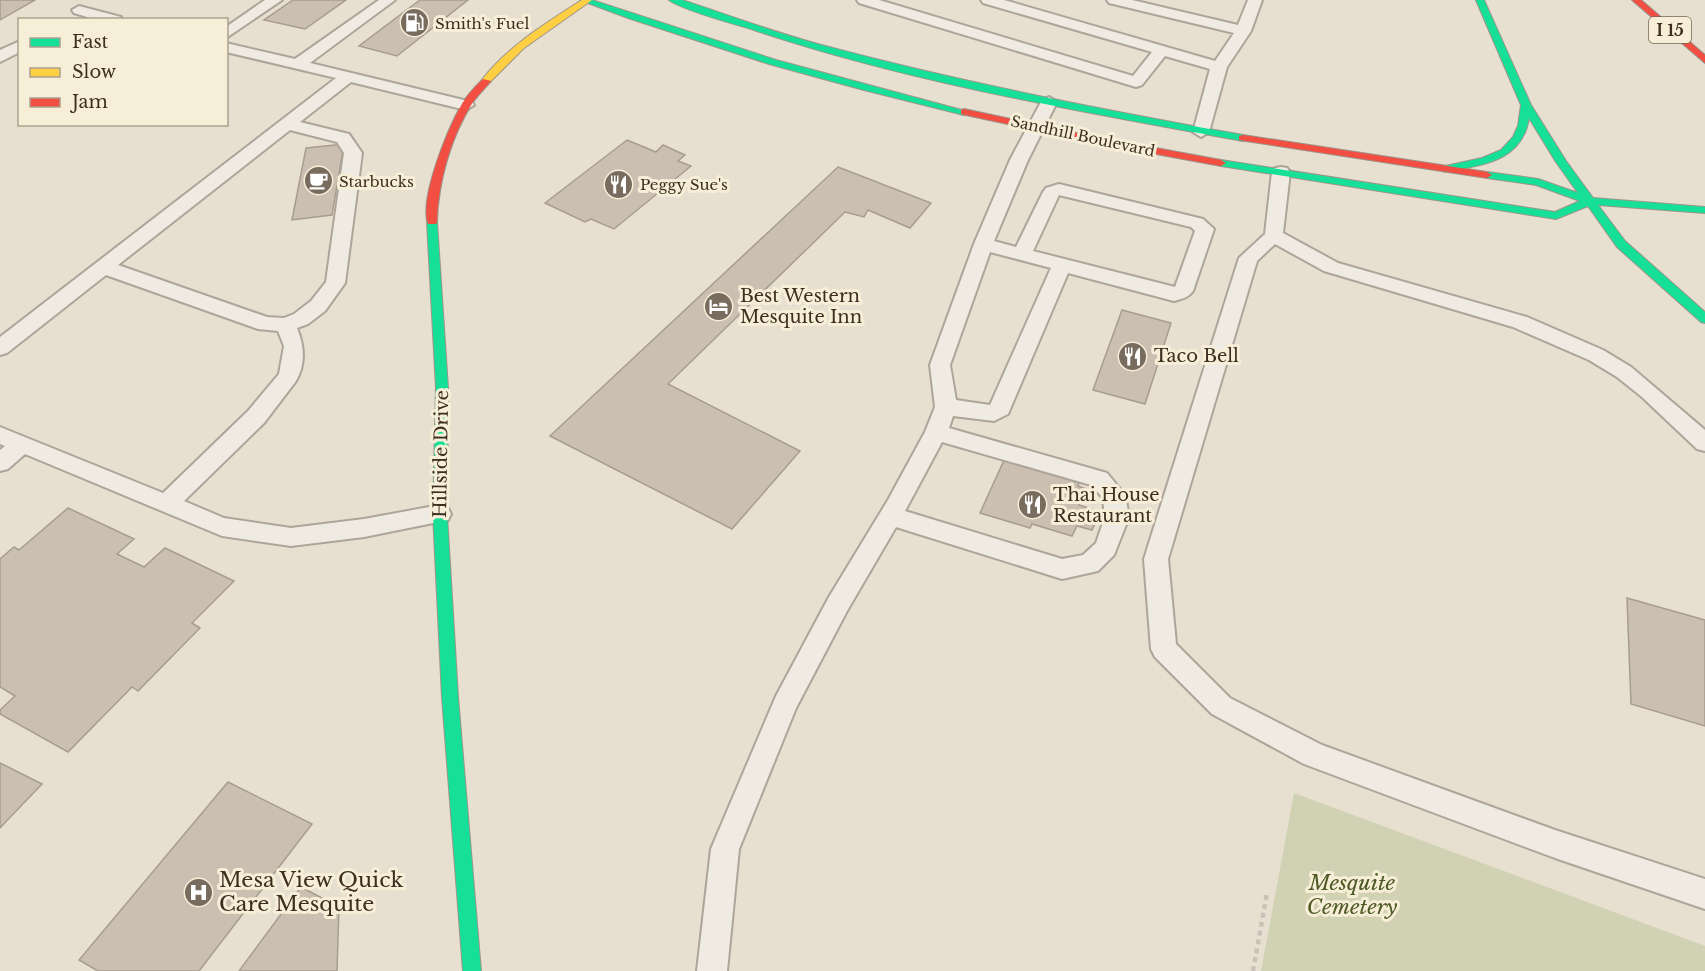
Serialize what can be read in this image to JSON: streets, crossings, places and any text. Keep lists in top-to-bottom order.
{
  "streets": {
    "main road": ["I 15", "Sandhill Boulevard", "Hillside Drive"]
  },
  "crossings": [
    ["Sandhill Boulevard", "Hillside Drive"]
  ],
  "parks": ["Mesquite Cemetery"],
  "places": {
    "fuel station": ["Smith's Fuel"],
    "cafe": ["Starbucks"],
    "restaurant": ["Peggy Sue's", "Taco Bell", "Thai House Restaurant"],
    "hotel": ["Best Western Mesquite Inn"],
    "hospital": ["Mesa View Quick Care Mesquite"]
  },
  "legend": ["Fast", "Slow", "Jam"]
}
